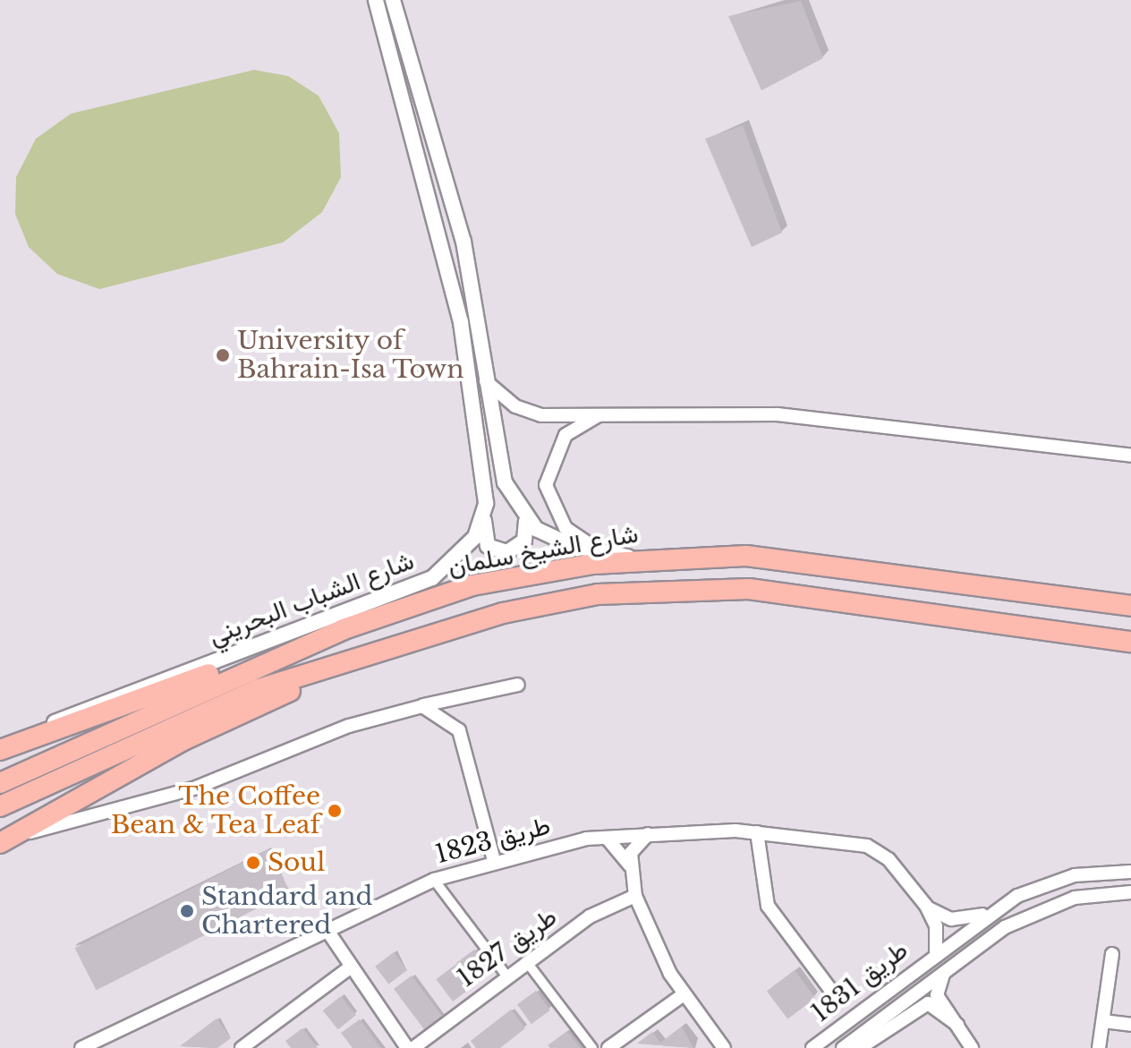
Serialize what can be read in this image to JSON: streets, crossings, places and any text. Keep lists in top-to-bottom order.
{
  "streets": {
    "main road": ["شارع الشيخ سلمان"],
    "street": [
      "شارع الشباب البحريني",
      "طريق 1823",
      "طريق 1827",
      "طريق 1831"
    ]
  },
  "crossings": [
    ["طريق 1823", "طريق 1831"]
  ],
  "places": [
    "University of Bahrain-Isa Town",
    "The Coffee Bean & Tea Leaf",
    "Soul",
    "Standard and Chartered"
  ]
}
